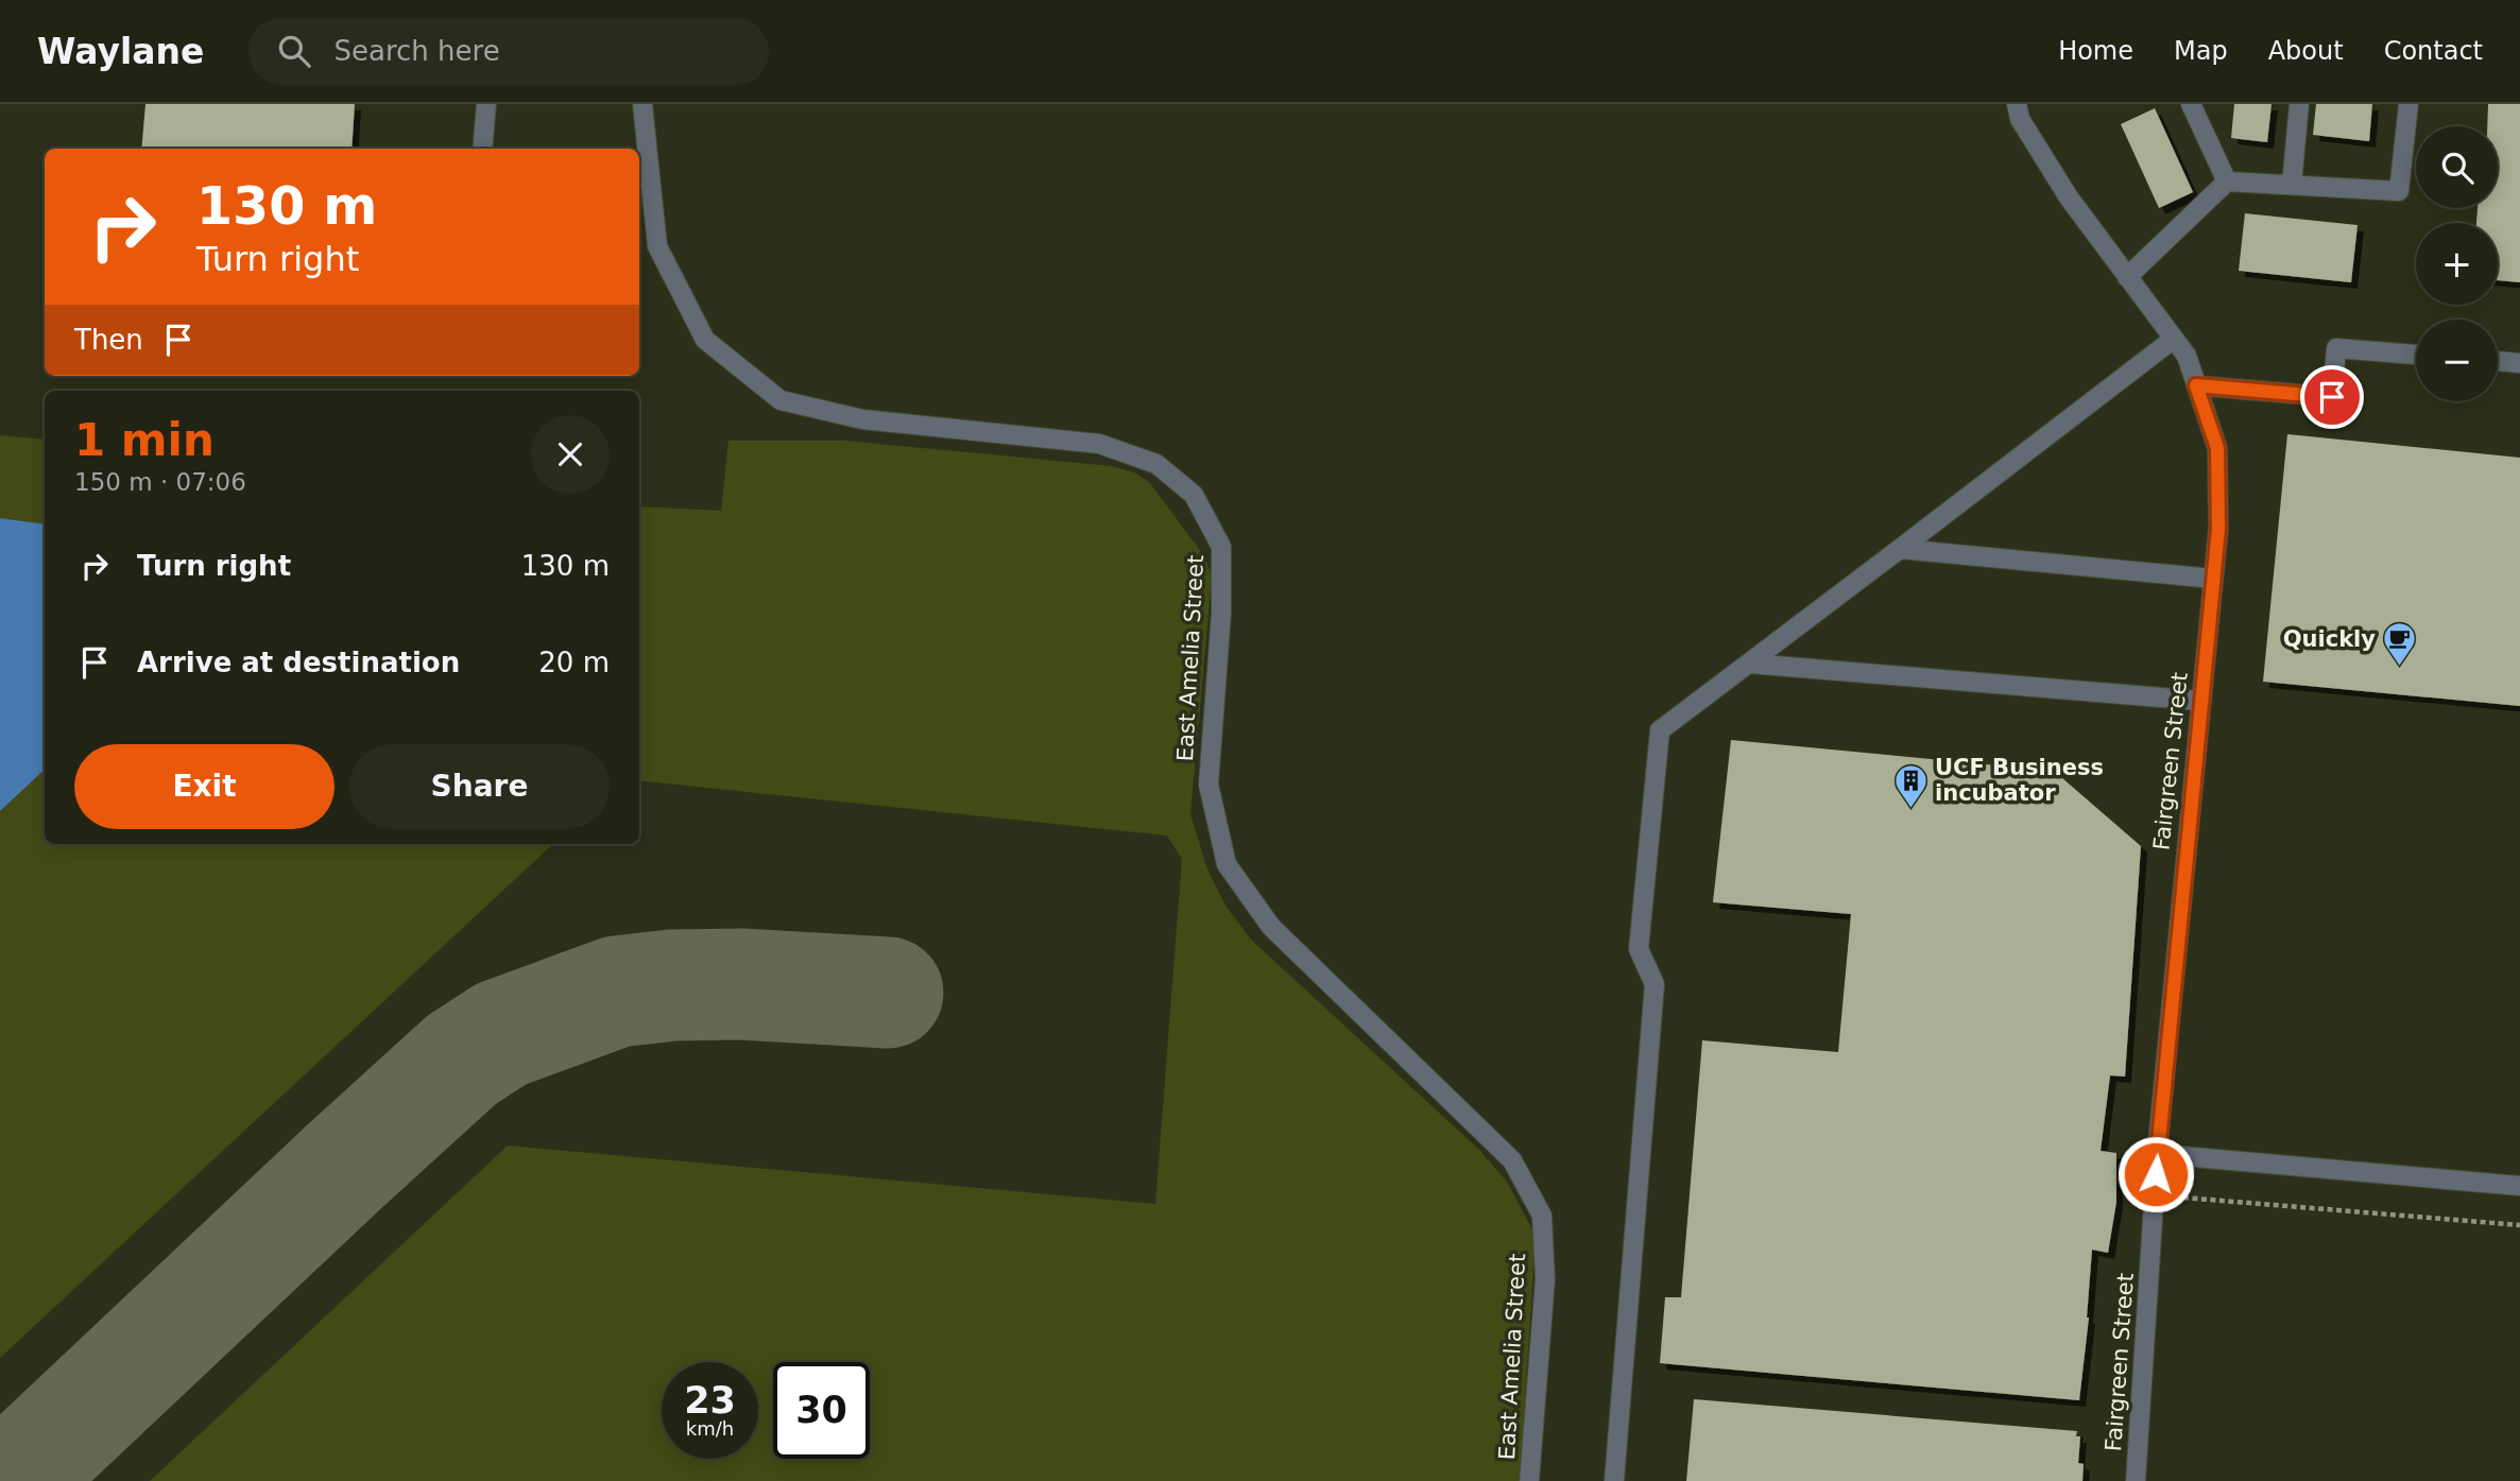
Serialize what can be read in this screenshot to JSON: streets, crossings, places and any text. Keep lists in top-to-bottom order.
{
  "streets": {
    "street": ["East Amelia Street", "Fairgreen Street"]
  },
  "places": {
    "cafe": ["Quickly"],
    "building": ["UCF Business incubator"]
  },
  "page": {
    "header": "Waylane",
    "search": "Search here",
    "nav": [
      "Home",
      "Map",
      "About",
      "Contact"
    ],
    "map_buttons": ["+", "−"],
    "turn": ["130 m", "Turn right"],
    "then": "Then",
    "heading": ["1 min", "150 m · 07:06"],
    "list": [
      {
        "name": "Turn right",
        "value": "130 m"
      },
      {
        "name": "Arrive at destination",
        "value": "20 m"
      }
    ],
    "buttons": ["Exit", "Share"],
    "speed": "23 km/h",
    "limit": "30"
  }
}
